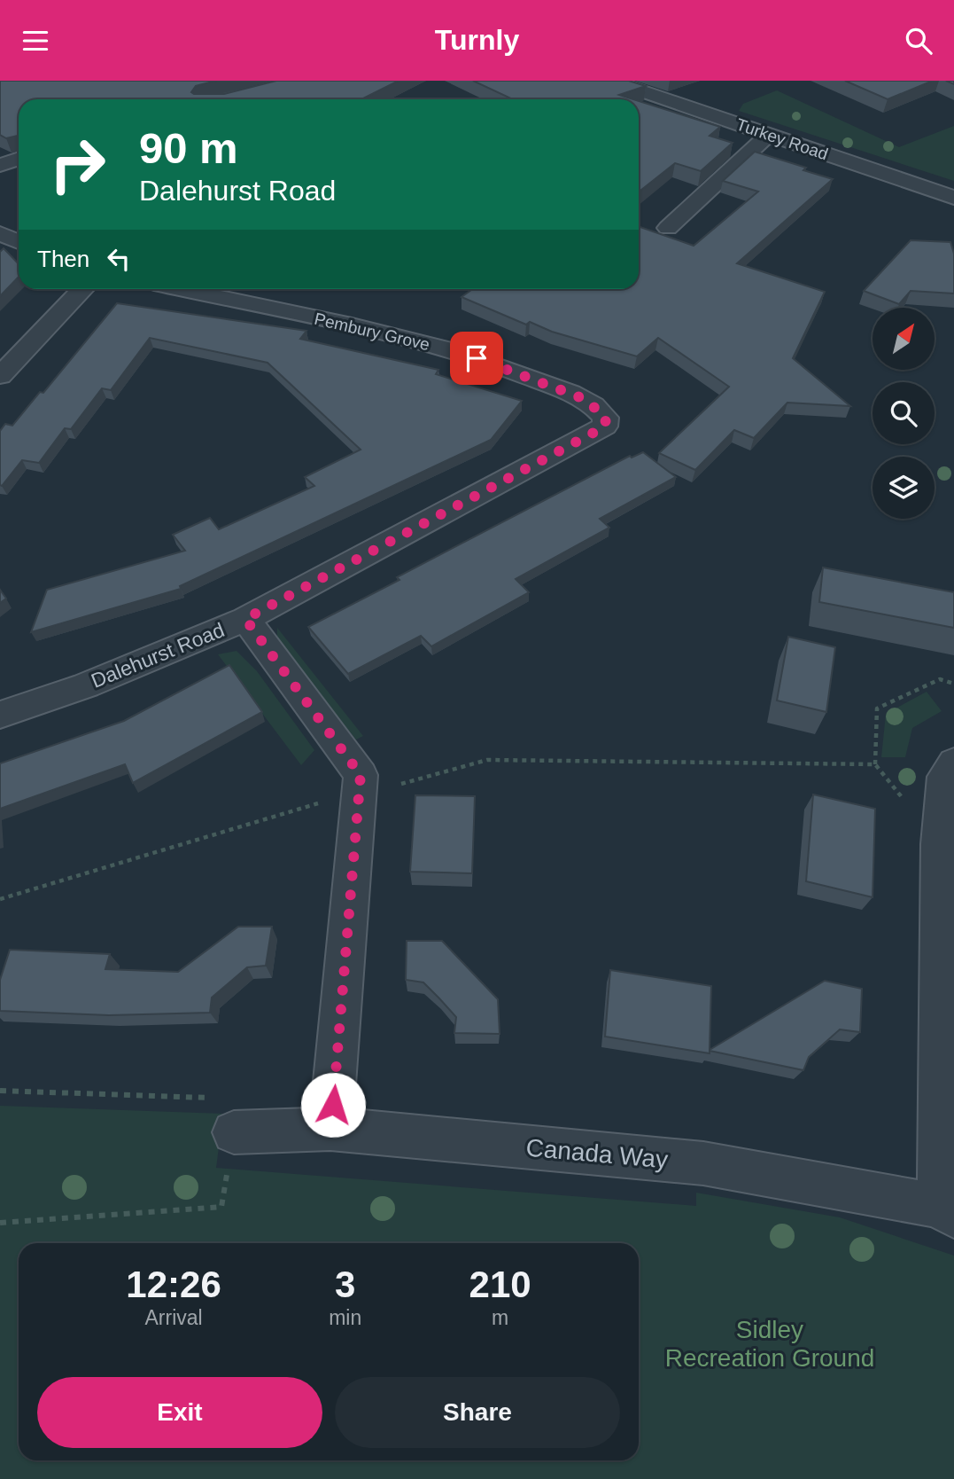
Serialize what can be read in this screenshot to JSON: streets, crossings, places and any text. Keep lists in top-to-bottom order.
{
  "streets": {
    "street": [
      "Turkey Road",
      "Pembury Grove",
      "Dalehurst Road",
      "Canada Way"
    ]
  },
  "crossings": [
    ["Pembury Grove", "Dalehurst Road"]
  ],
  "parks": ["Sidley Recreation Ground"],
  "north": "top right",
  "page": {
    "header": "Turnly",
    "turn": ["90 m", "Dalehurst Road"],
    "then": "Then",
    "eta": [
      "12:26",
      "Arrival",
      "3",
      "min",
      "210",
      "m"
    ],
    "buttons": ["Exit", "Share"]
  }
}
